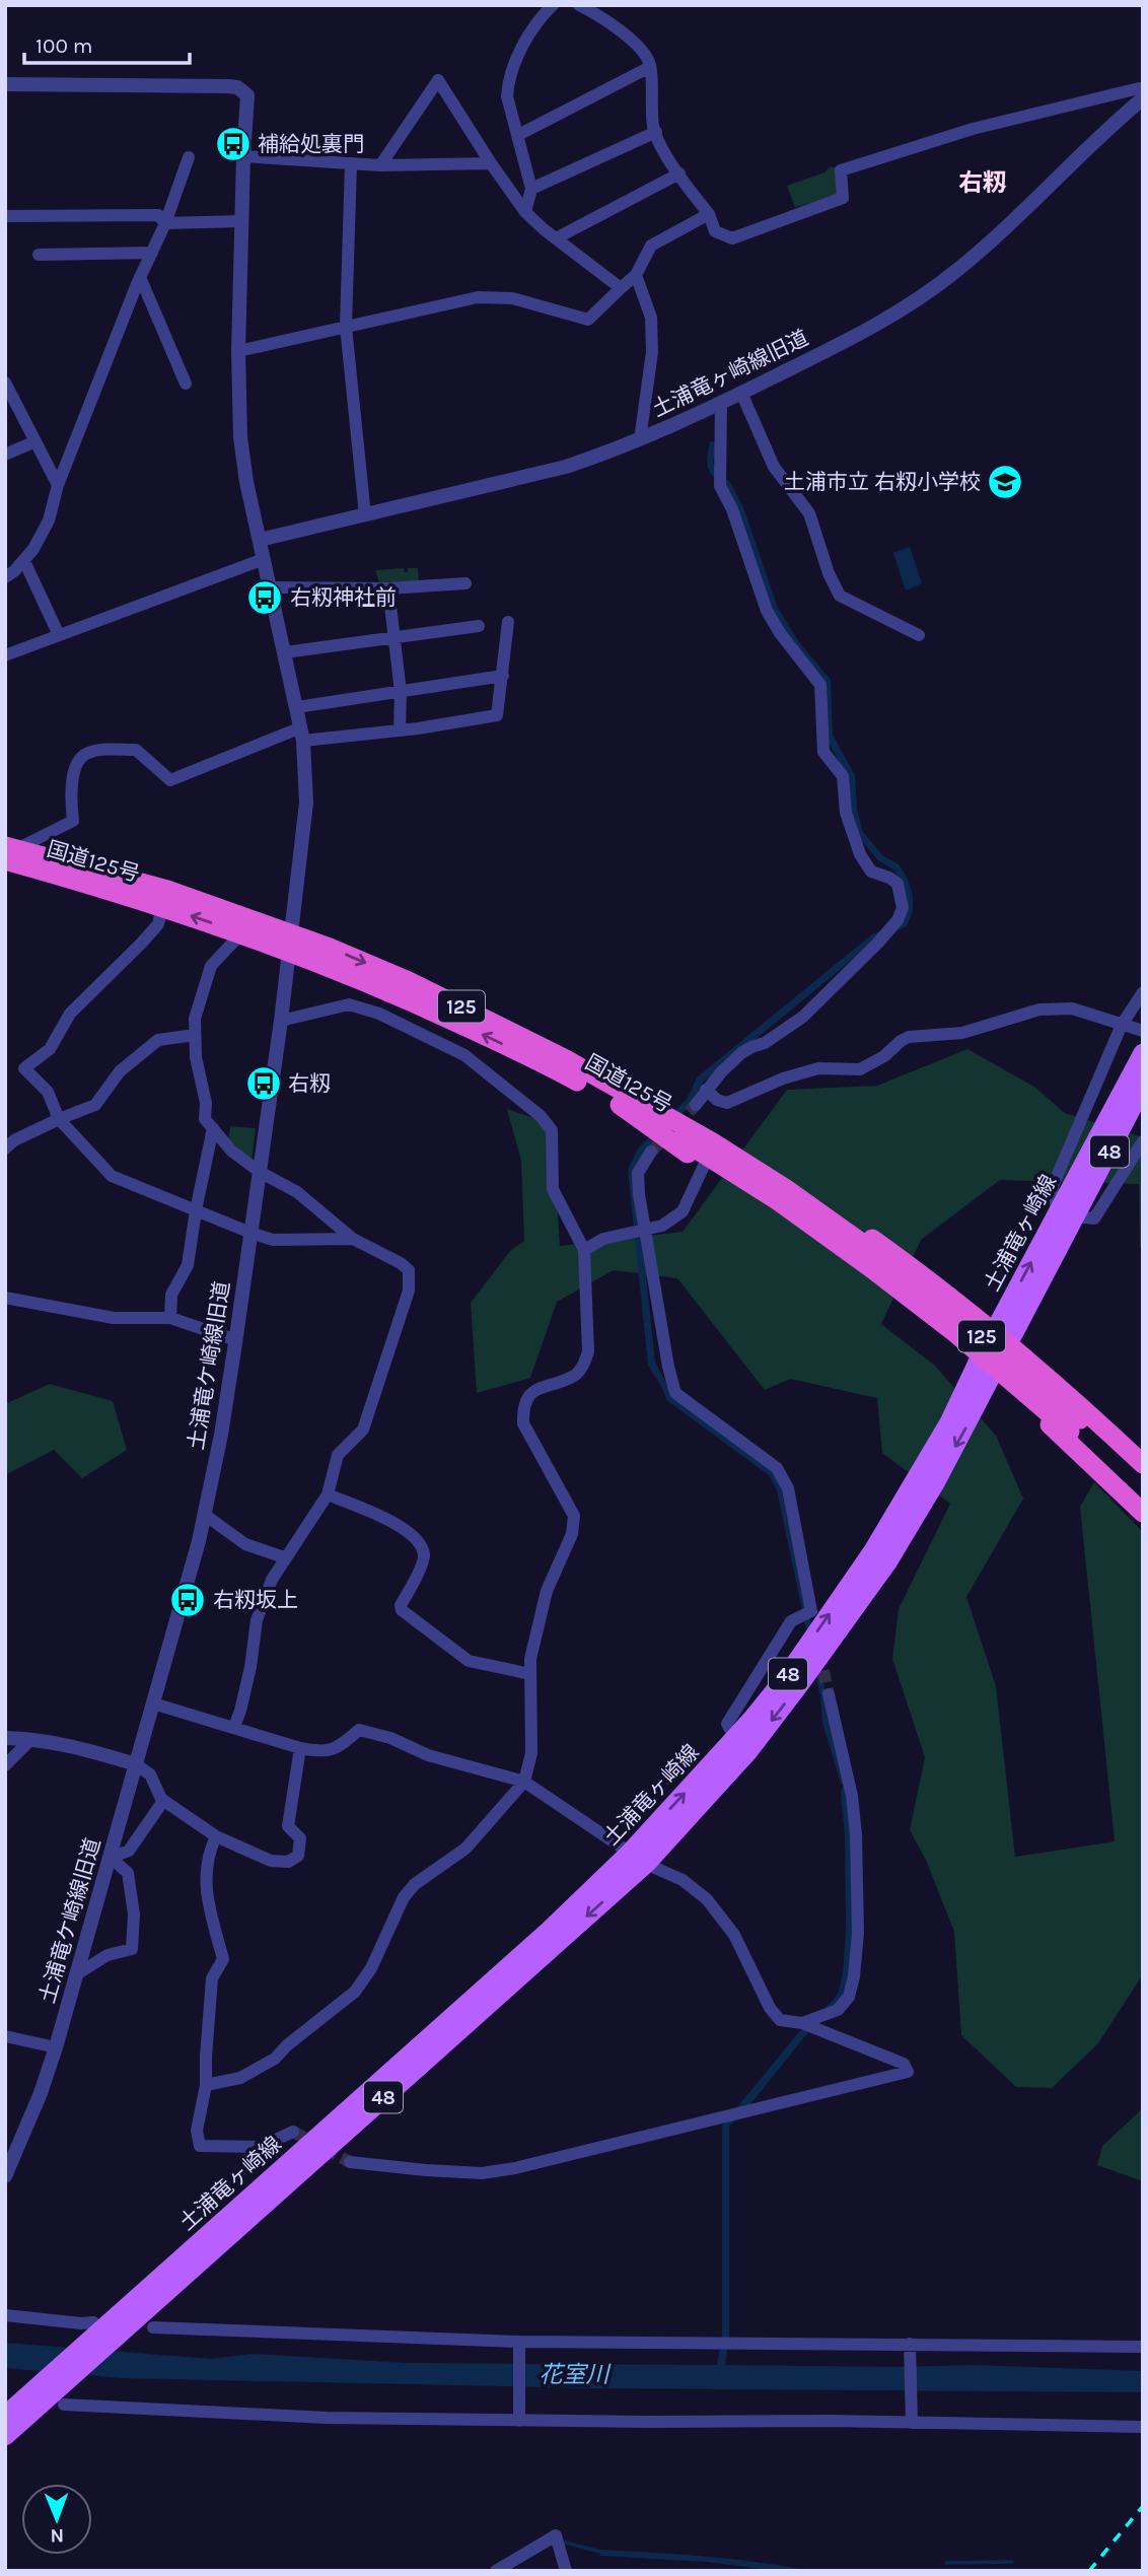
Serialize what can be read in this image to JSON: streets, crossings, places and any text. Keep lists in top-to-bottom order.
{
  "streets": {
    "highway": ["国道125号", "125"],
    "main road": ["48", "土浦竜ヶ崎線"],
    "street": ["土浦竜ヶ崎線旧道", "土浦竜ケ崎線旧道"]
  },
  "crossings": [
    ["土浦竜ヶ崎線旧道", "土浦竜ケ崎線旧道"],
    ["国道125号", "土浦竜ケ崎線旧道"]
  ],
  "districts": ["右籾"],
  "water": ["花室川"],
  "places": {
    "bus stop": [
      "補給処裏門",
      "右籾神社前",
      "右籾",
      "右籾坂上"
    ],
    "school or university": ["土浦市立 右籾小学校"]
  },
  "scale_bar": "100 m",
  "north": "bottom"
}
